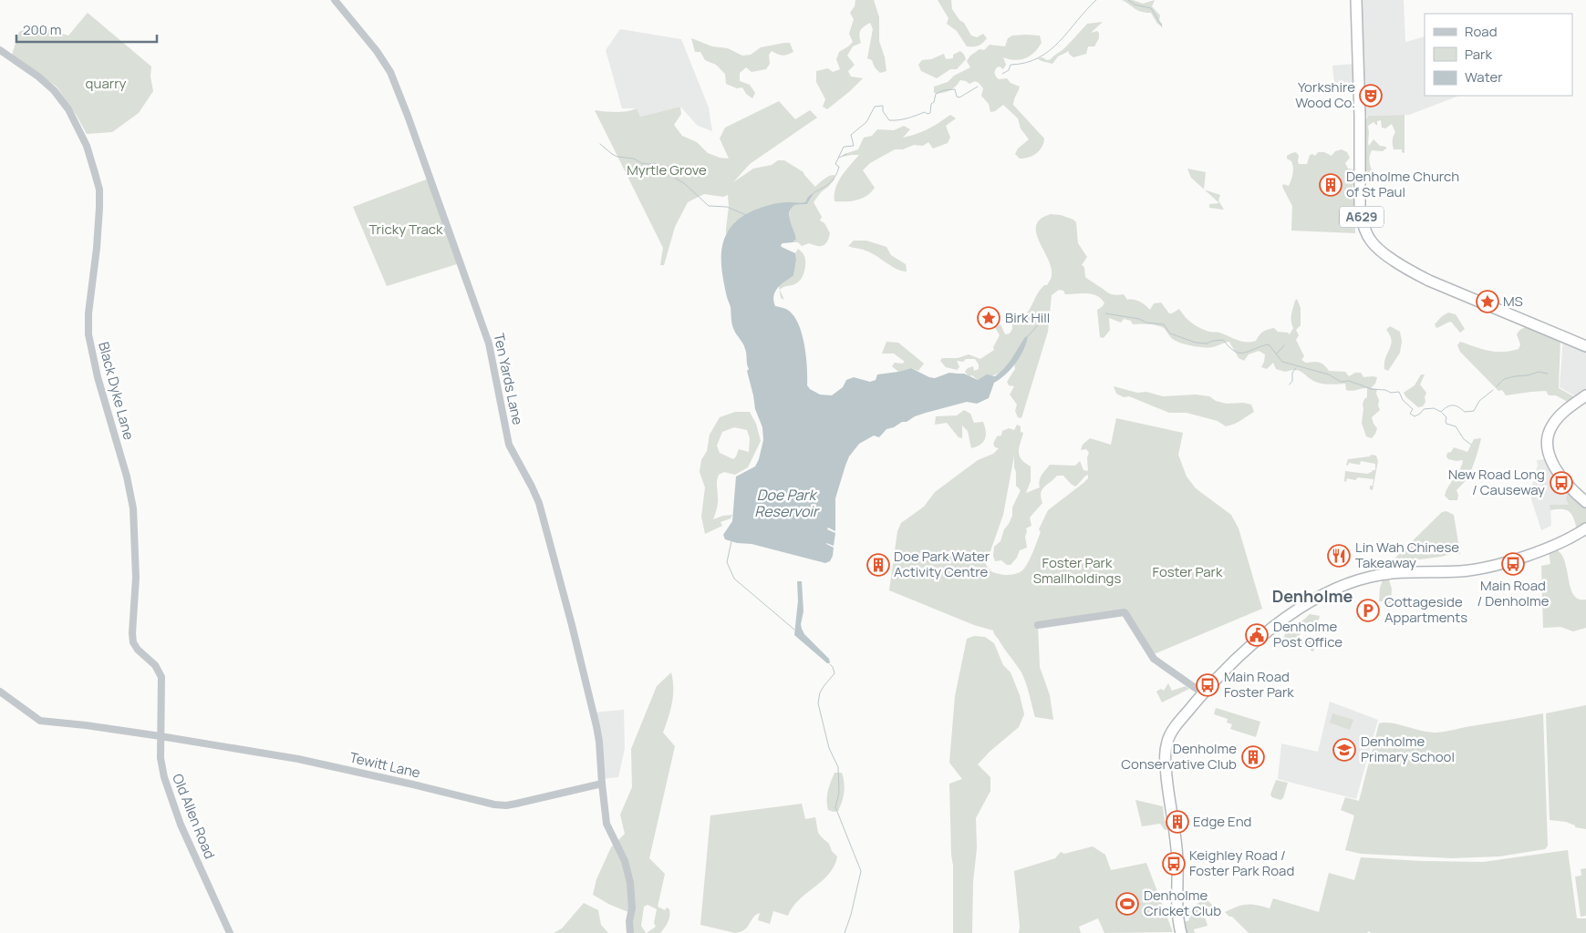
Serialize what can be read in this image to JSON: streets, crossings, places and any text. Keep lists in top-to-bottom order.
{
  "streets": {
    "highway": ["A629"],
    "street": [
      "Ten Yards Lane",
      "Black Dyke Lane",
      "Tewitt Lane",
      "Old Allen Road"
    ]
  },
  "crossings": [
    ["Ten Yards Lane", "Tewitt Lane"],
    ["Black Dyke Lane", "Tewitt Lane"],
    ["Black Dyke Lane", "Old Allen Road"],
    ["Tewitt Lane", "Old Allen Road"]
  ],
  "districts": ["Denholme"],
  "water": ["Doe Park Reservoir"],
  "parks": [
    "quarry",
    "Myrtle Grove",
    "Tricky Track",
    "Foster Park Smallholdings",
    "Foster Park"
  ],
  "places": {
    "theatre": ["Yorkshire Wood Co."],
    "building": [
      "Denholme Church of St Paul",
      "Doe Park Water Activity Centre",
      "Denholme Conservative Club",
      "Edge End"
    ],
    "place": ["MS", "Birk Hill"],
    "bus stop": [
      "New Road Long / Causeway",
      "Main Road / Denholme",
      "Main Road Foster Park",
      "Keighley Road / Foster Park Road"
    ],
    "restaurant": ["Lin Wah Chinese Takeaway"],
    "parking": ["Cottageside Appartments"],
    "public building": ["Denholme Post Office"],
    "school or university": ["Denholme Primary School"],
    "sports": ["Denholme Cricket Club"]
  },
  "legend": ["Road", "Park", "Water"],
  "scale_bar": "200 m"
}
